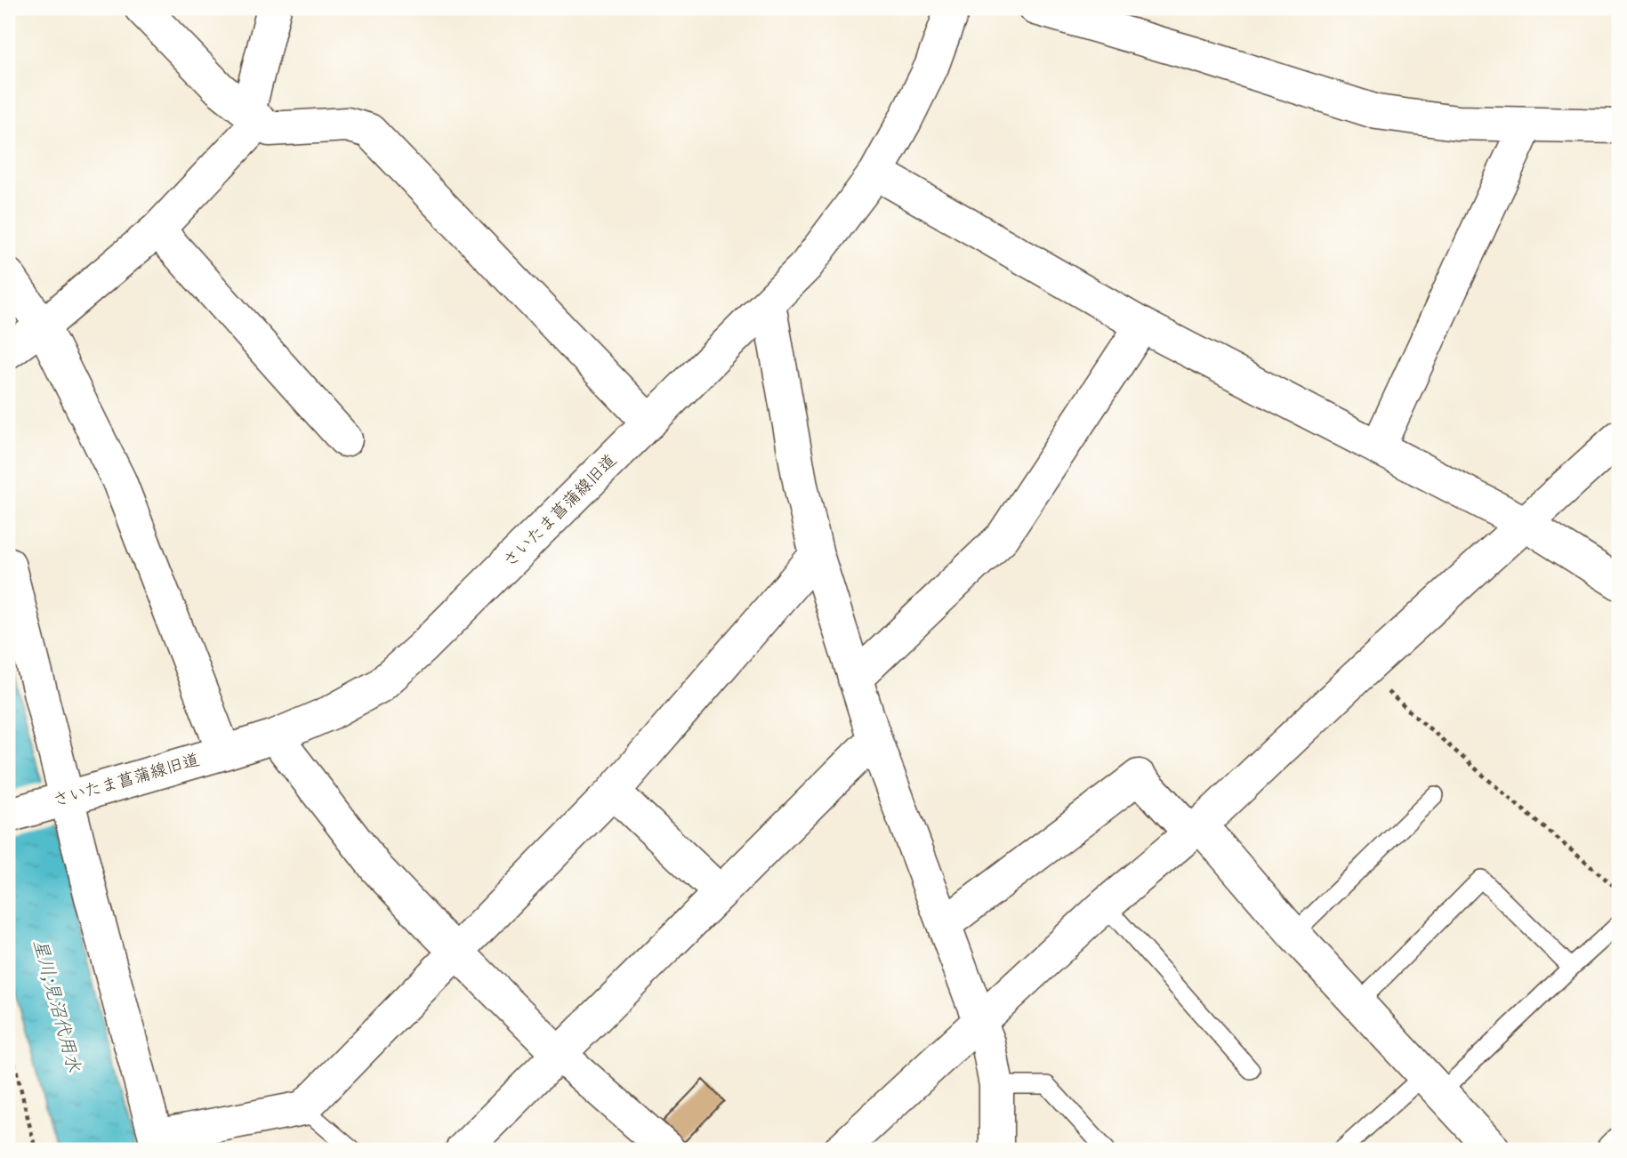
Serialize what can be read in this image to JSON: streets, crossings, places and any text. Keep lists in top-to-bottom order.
{
  "streets": {
    "street": ["さいたま菖蒲線旧道"]
  },
  "water": ["星川;見沼代用水"]
}
